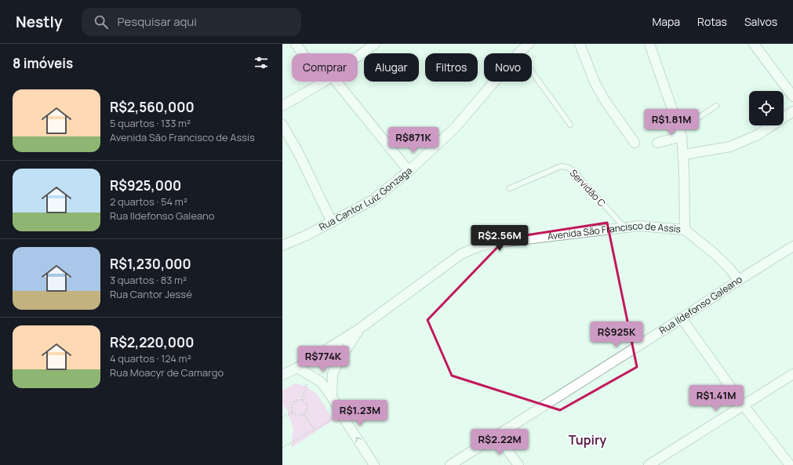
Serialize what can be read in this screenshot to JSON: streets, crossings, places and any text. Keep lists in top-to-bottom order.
{
  "streets": {
    "street": ["Rua Cantor Luiz Gonzaga", "Avenida São Francisco de Assis", "Rua Ildefonso Galeano"],
    "lane": ["Servidão C"]
  },
  "crossings": [
    ["Servidão C", "Avenida São Francisco de Assis"],
    ["Avenida São Francisco de Assis", "Rua Ildefonso Galeano"]
  ],
  "districts": ["Tupiry"],
  "page": {
    "header": "Nestly",
    "search": "Pesquisar aqui",
    "nav": ["Mapa", "Rotas", "Salvos"],
    "heading": "8 imóveis",
    "chip": [
      "Comprar",
      "Alugar",
      "Filtros",
      "Novo"
    ],
    "list": [
      {
        "name": "R$2,560,000",
        "note": "5 quartos · 133 m² · Avenida São Francisco de Assis"
      },
      {
        "name": "R$925,000",
        "note": "2 quartos · 54 m² · Rua Ildefonso Galeano"
      },
      {
        "name": "R$1,230,000",
        "note": "3 quartos · 83 m² · Rua Cantor Jessé"
      },
      {
        "name": "R$2,220,000",
        "note": "4 quartos · 124 m² · Rua Moacyr de Camargo"
      }
    ],
    "price": [
      "R$1.81M",
      "R$871K",
      "R$2.56M",
      "R$925K",
      "R$774K",
      "R$1.41M",
      "R$1.23M",
      "R$2.22M"
    ]
  }
}
